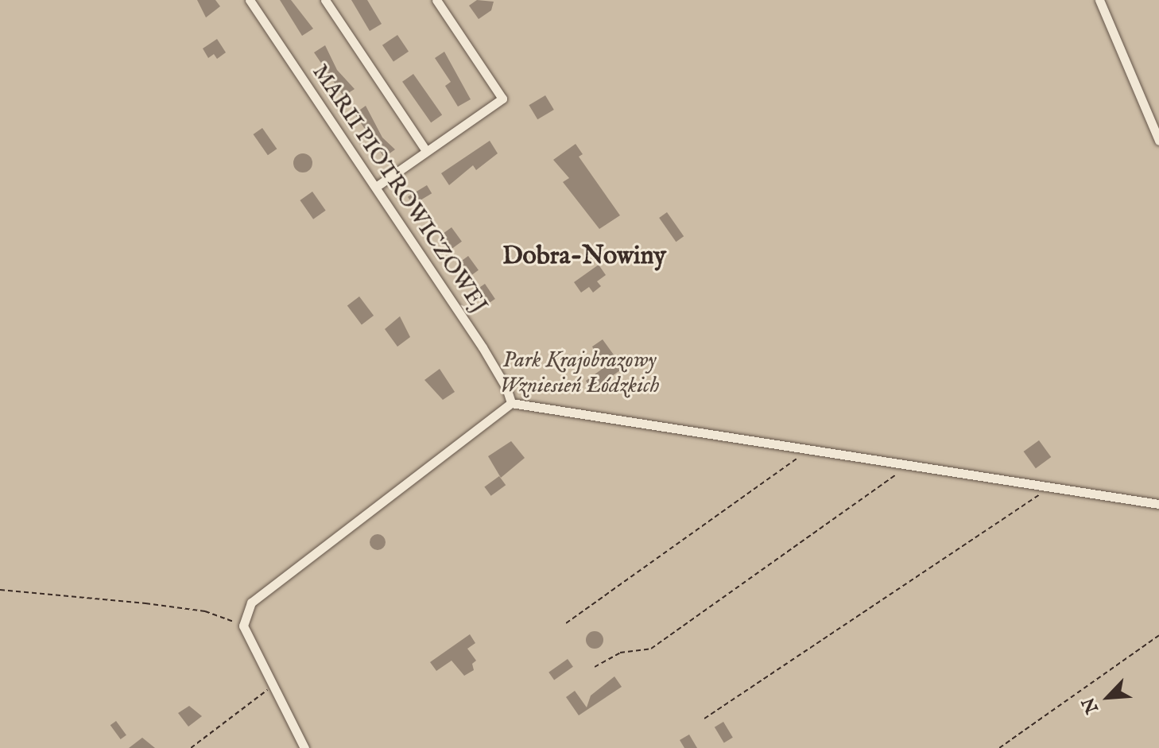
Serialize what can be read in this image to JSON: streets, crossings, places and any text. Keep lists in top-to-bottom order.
{
  "streets": {
    "street": ["MARII PIOTROWICZOWEJ"]
  },
  "districts": ["Dobra-Nowiny"],
  "parks": ["Park Krajobrazowy Wzniesień Łódzkich"],
  "north": "bottom left"
}
